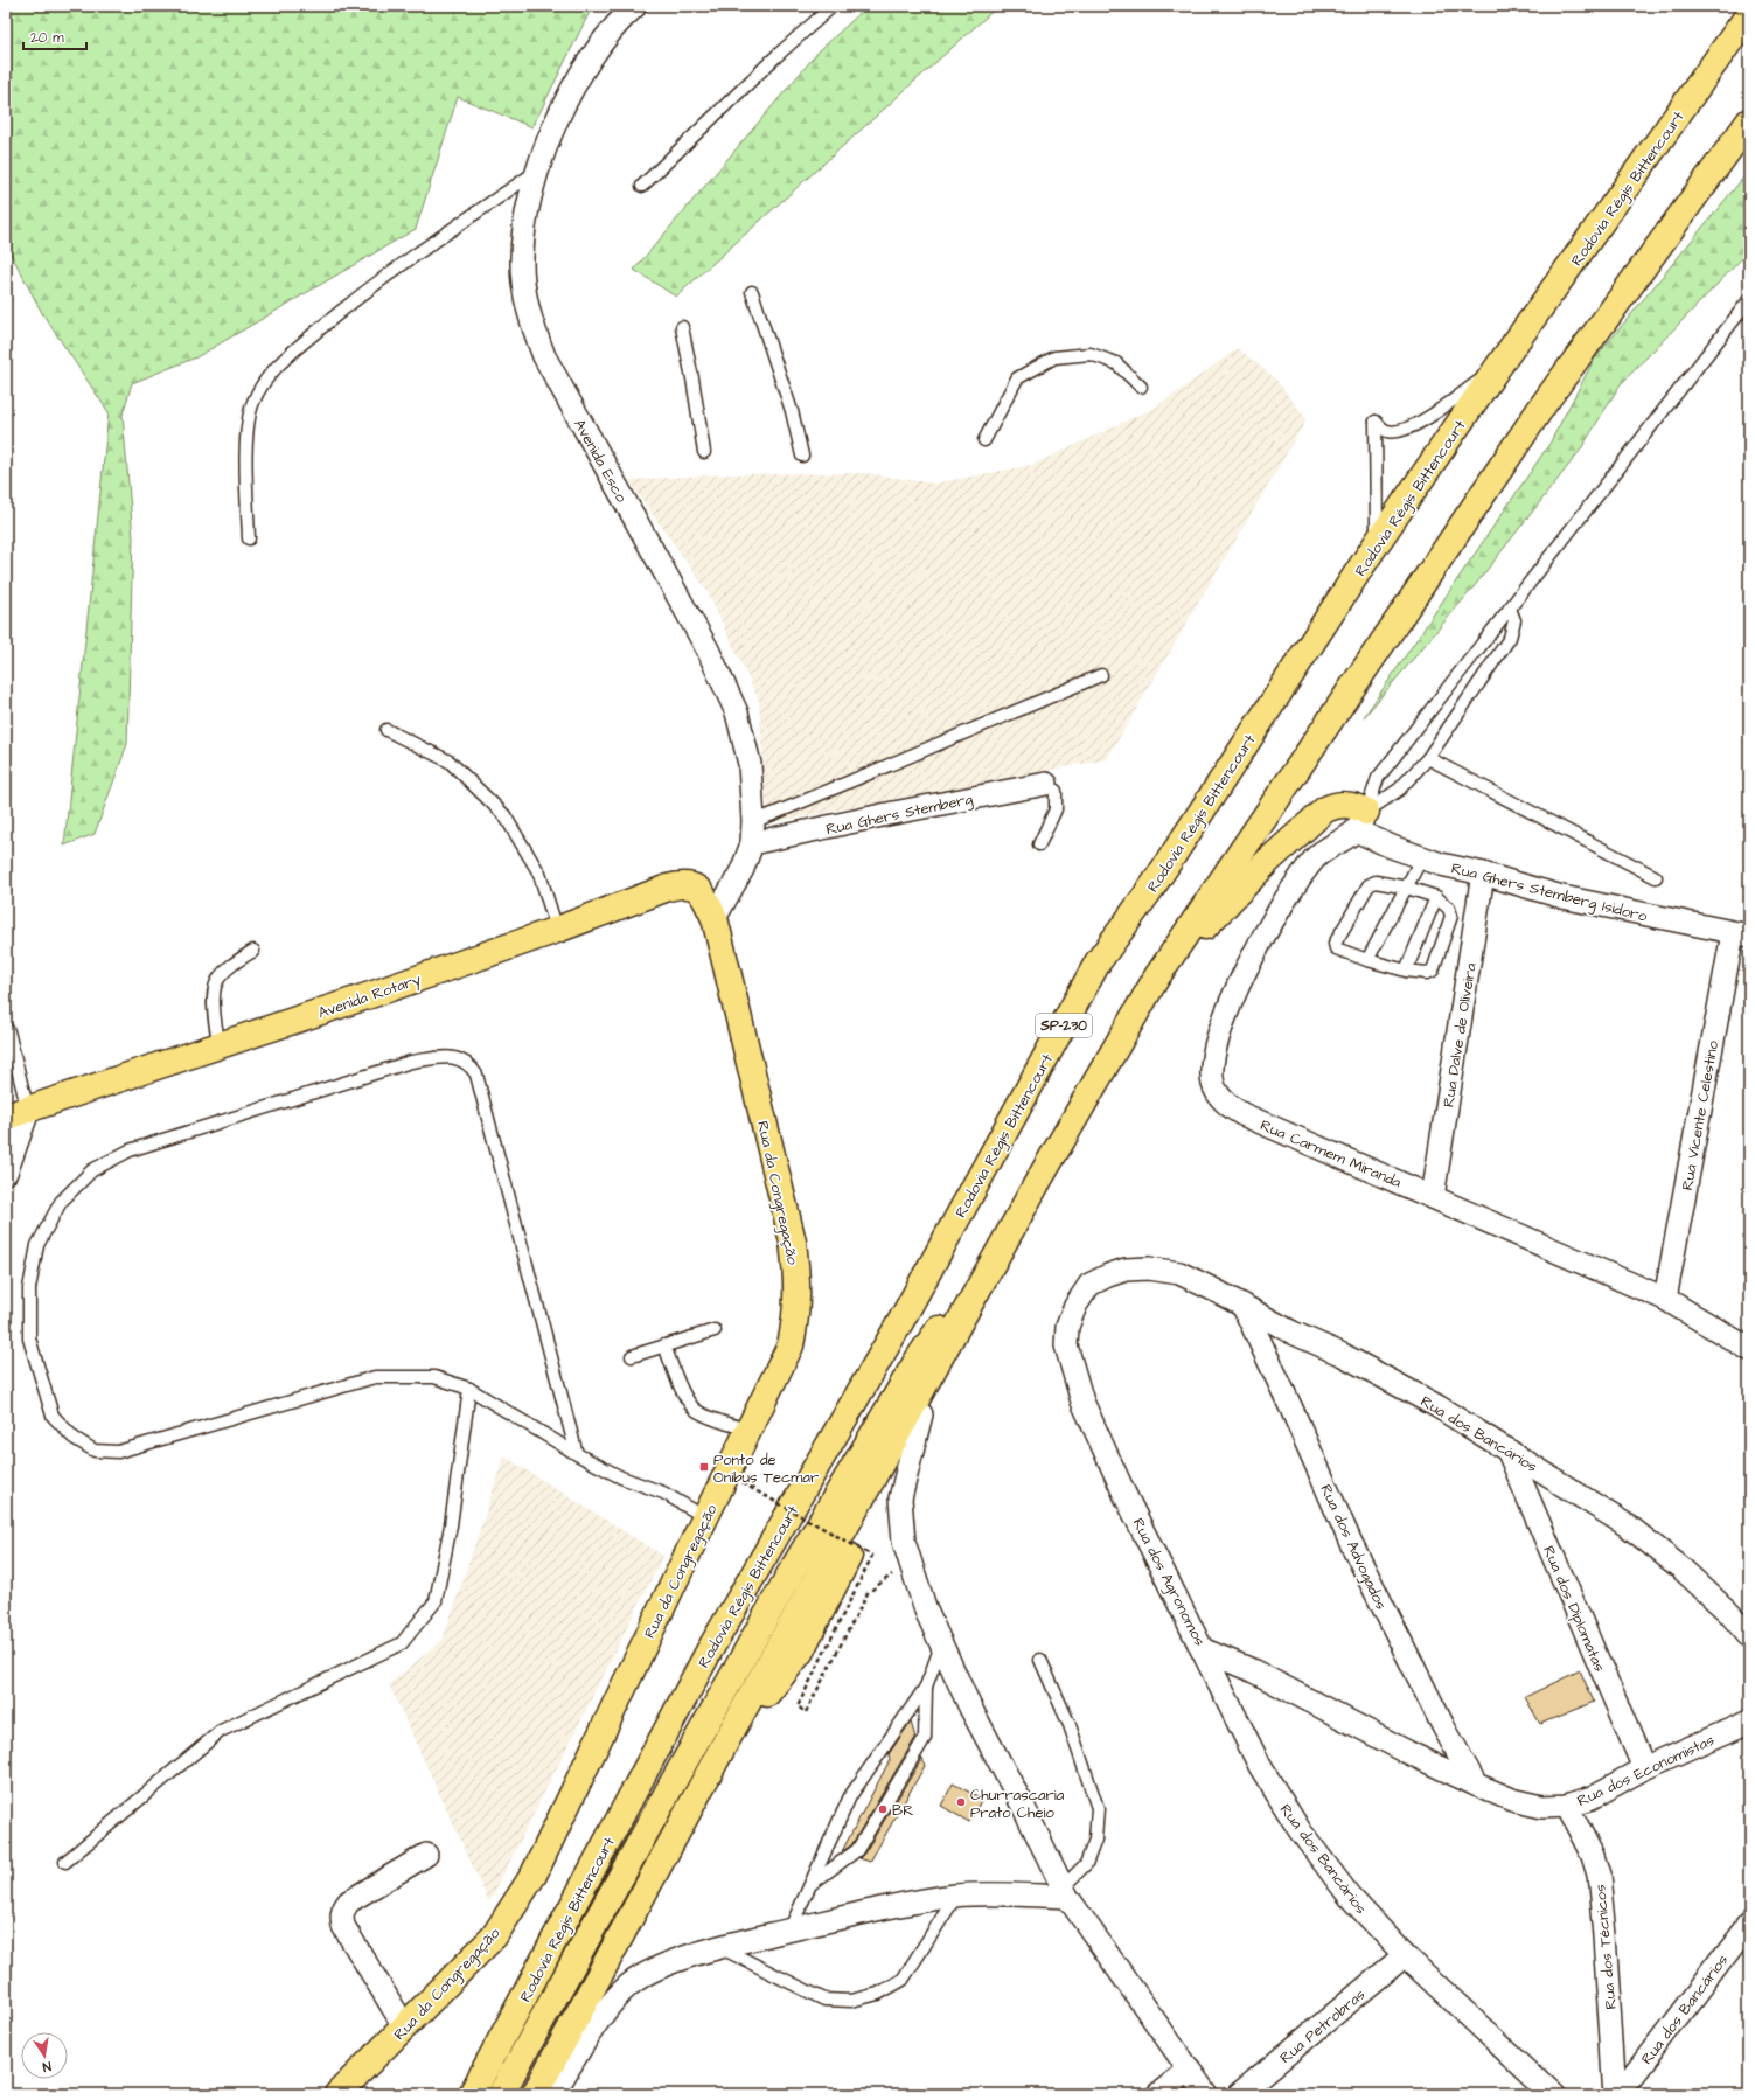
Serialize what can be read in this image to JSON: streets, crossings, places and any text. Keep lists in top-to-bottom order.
{
  "streets": {
    "main road": [
      "Rodovia Régis Bittencourt",
      "Avenida Rotary",
      "SP-230",
      "Rua da Congregação"
    ],
    "street": [
      "Avenida Esco",
      "Rua Ghers Stemberg",
      "Rua Ghers Stemberg Isidoro",
      "Rua Dalve de Oliveira",
      "Rua Vicente Celestino",
      "Rua Carmem Miranda",
      "Rua dos Bancários",
      "Rua dos Advogados",
      "Rua dos Agronomos",
      "Rua dos Diplomatas",
      "Rua dos Economistas",
      "Rua dos Técnicos",
      "Rua Petrobras"
    ]
  },
  "crossings": [
    ["Avenida Esco", "Rua Ghers Stemberg"],
    ["Avenida Esco", "Avenida Rotary"],
    ["Avenida Esco", "Rua da Congregação"],
    ["Rua Ghers Stemberg Isidoro", "Rua Dalve de Oliveira"],
    ["Rua Ghers Stemberg Isidoro", "Rua Vicente Celestino"],
    ["Rua Ghers Stemberg Isidoro", "Rua Carmem Miranda"],
    ["Avenida Rotary", "Rua da Congregação"],
    ["Rua Dalve de Oliveira", "Rua Carmem Miranda"],
    ["Rua Vicente Celestino", "Rua Carmem Miranda"],
    ["Rua dos Bancários", "Rua dos Advogados"],
    ["Rua dos Bancários", "Rua dos Agronomos"],
    ["Rua dos Bancários", "Rua dos Diplomatas"],
    ["Rua dos Bancários", "Rua Petrobras"],
    ["Rua dos Advogados", "Rua dos Agronomos"],
    ["Rua dos Agronomos", "Rua dos Economistas"],
    ["Rua dos Agronomos", "Rua dos Técnicos"],
    ["Rua dos Diplomatas", "Rua dos Economistas"],
    ["Rua dos Economistas", "Rua dos Técnicos"]
  ],
  "places": {
    "transit": ["Ponto de Onibus Tecmar"],
    "other": ["Churrascaria Prato Cheio", "BR"]
  },
  "scale_bar": "20 m",
  "north": "bottom"
}
